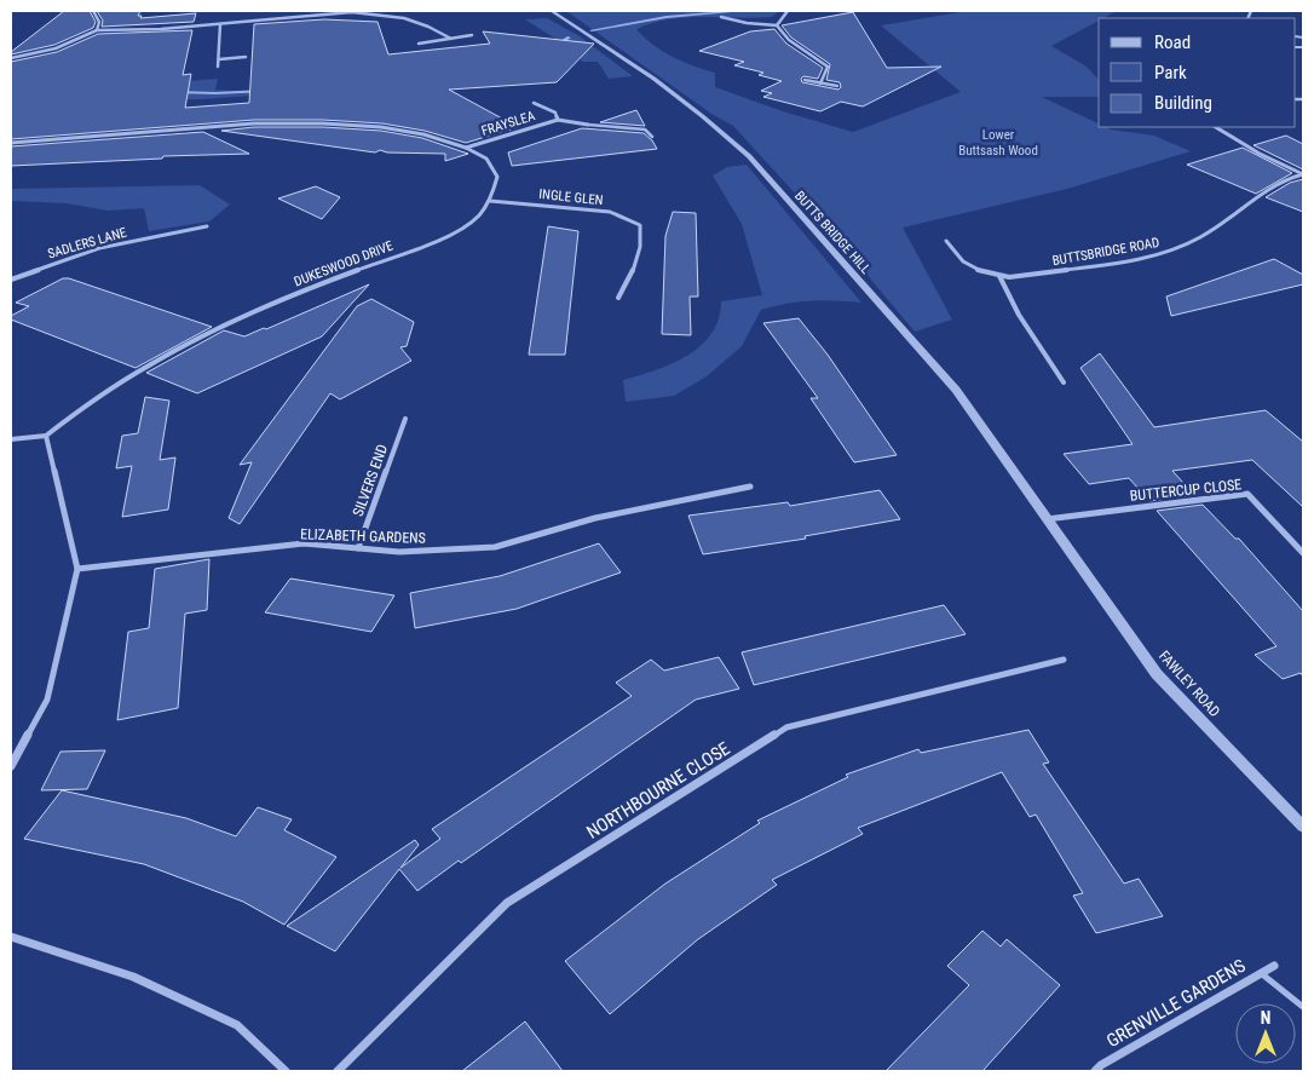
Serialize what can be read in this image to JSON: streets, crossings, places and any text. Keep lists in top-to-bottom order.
{
  "streets": {
    "street": [
      "FRAYSLEA",
      "INGLE GLEN",
      "BUTTS BRIDGE HILL",
      "SADLERS LANE",
      "BUTTSBRIDGE ROAD",
      "DUKESWOOD DRIVE",
      "SILVERS END",
      "BUTTERCUP CLOSE",
      "ELIZABETH GARDENS",
      "FAWLEY ROAD",
      "NORTHBOURNE CLOSE",
      "GRENVILLE GARDENS"
    ]
  },
  "crossings": [
    ["INGLE GLEN", "DUKESWOOD DRIVE"],
    ["BUTTS BRIDGE HILL", "BUTTERCUP CLOSE"],
    ["BUTTS BRIDGE HILL", "FAWLEY ROAD"],
    ["SILVERS END", "ELIZABETH GARDENS"],
    ["BUTTERCUP CLOSE", "FAWLEY ROAD"]
  ],
  "parks": ["Lower Buttsash Wood"],
  "legend": ["Road", "Park", "Building"],
  "north": "top"
}
